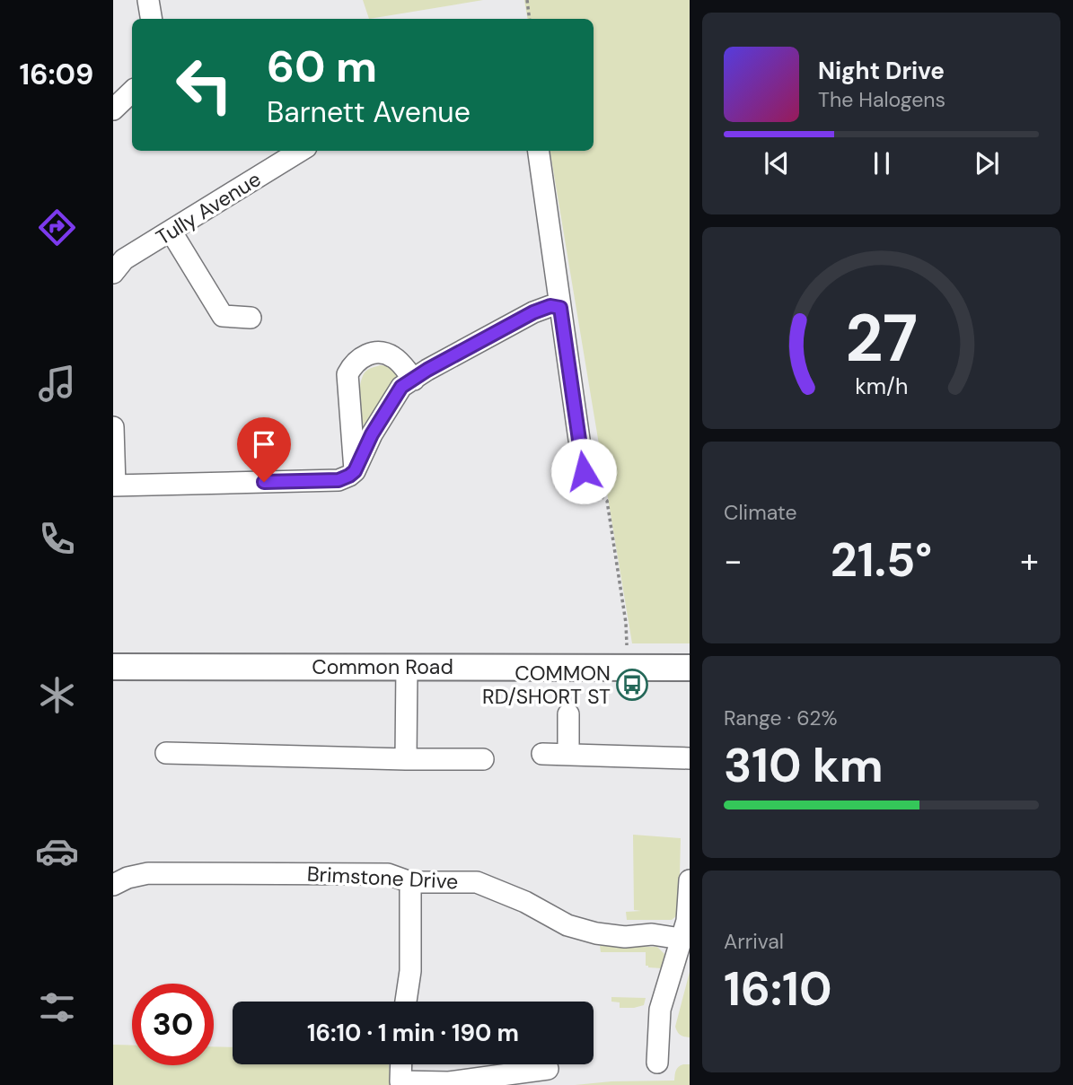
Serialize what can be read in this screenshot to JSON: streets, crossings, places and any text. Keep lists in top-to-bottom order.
{
  "streets": {
    "main road": ["Common Road"],
    "street": ["Tully Avenue", "Brimstone Drive"]
  },
  "places": {
    "bus stop": ["COMMON RD/SHORT ST"]
  },
  "page": {
    "tabs": "16:09",
    "turn": ["60 m", "Barnett Avenue"],
    "song": ["Night Drive", "The Halogens"],
    "tile": [
      "Climate",
      ["Range · 62%", "310 km"],
      ["Arrival", "16:10"]
    ],
    "heat": ["−", "21.5°", "+"],
    "limit": "30",
    "trip": "16:10 · 1 min · 190 m",
    "gauge": ["27", "km/h"]
  }
}
